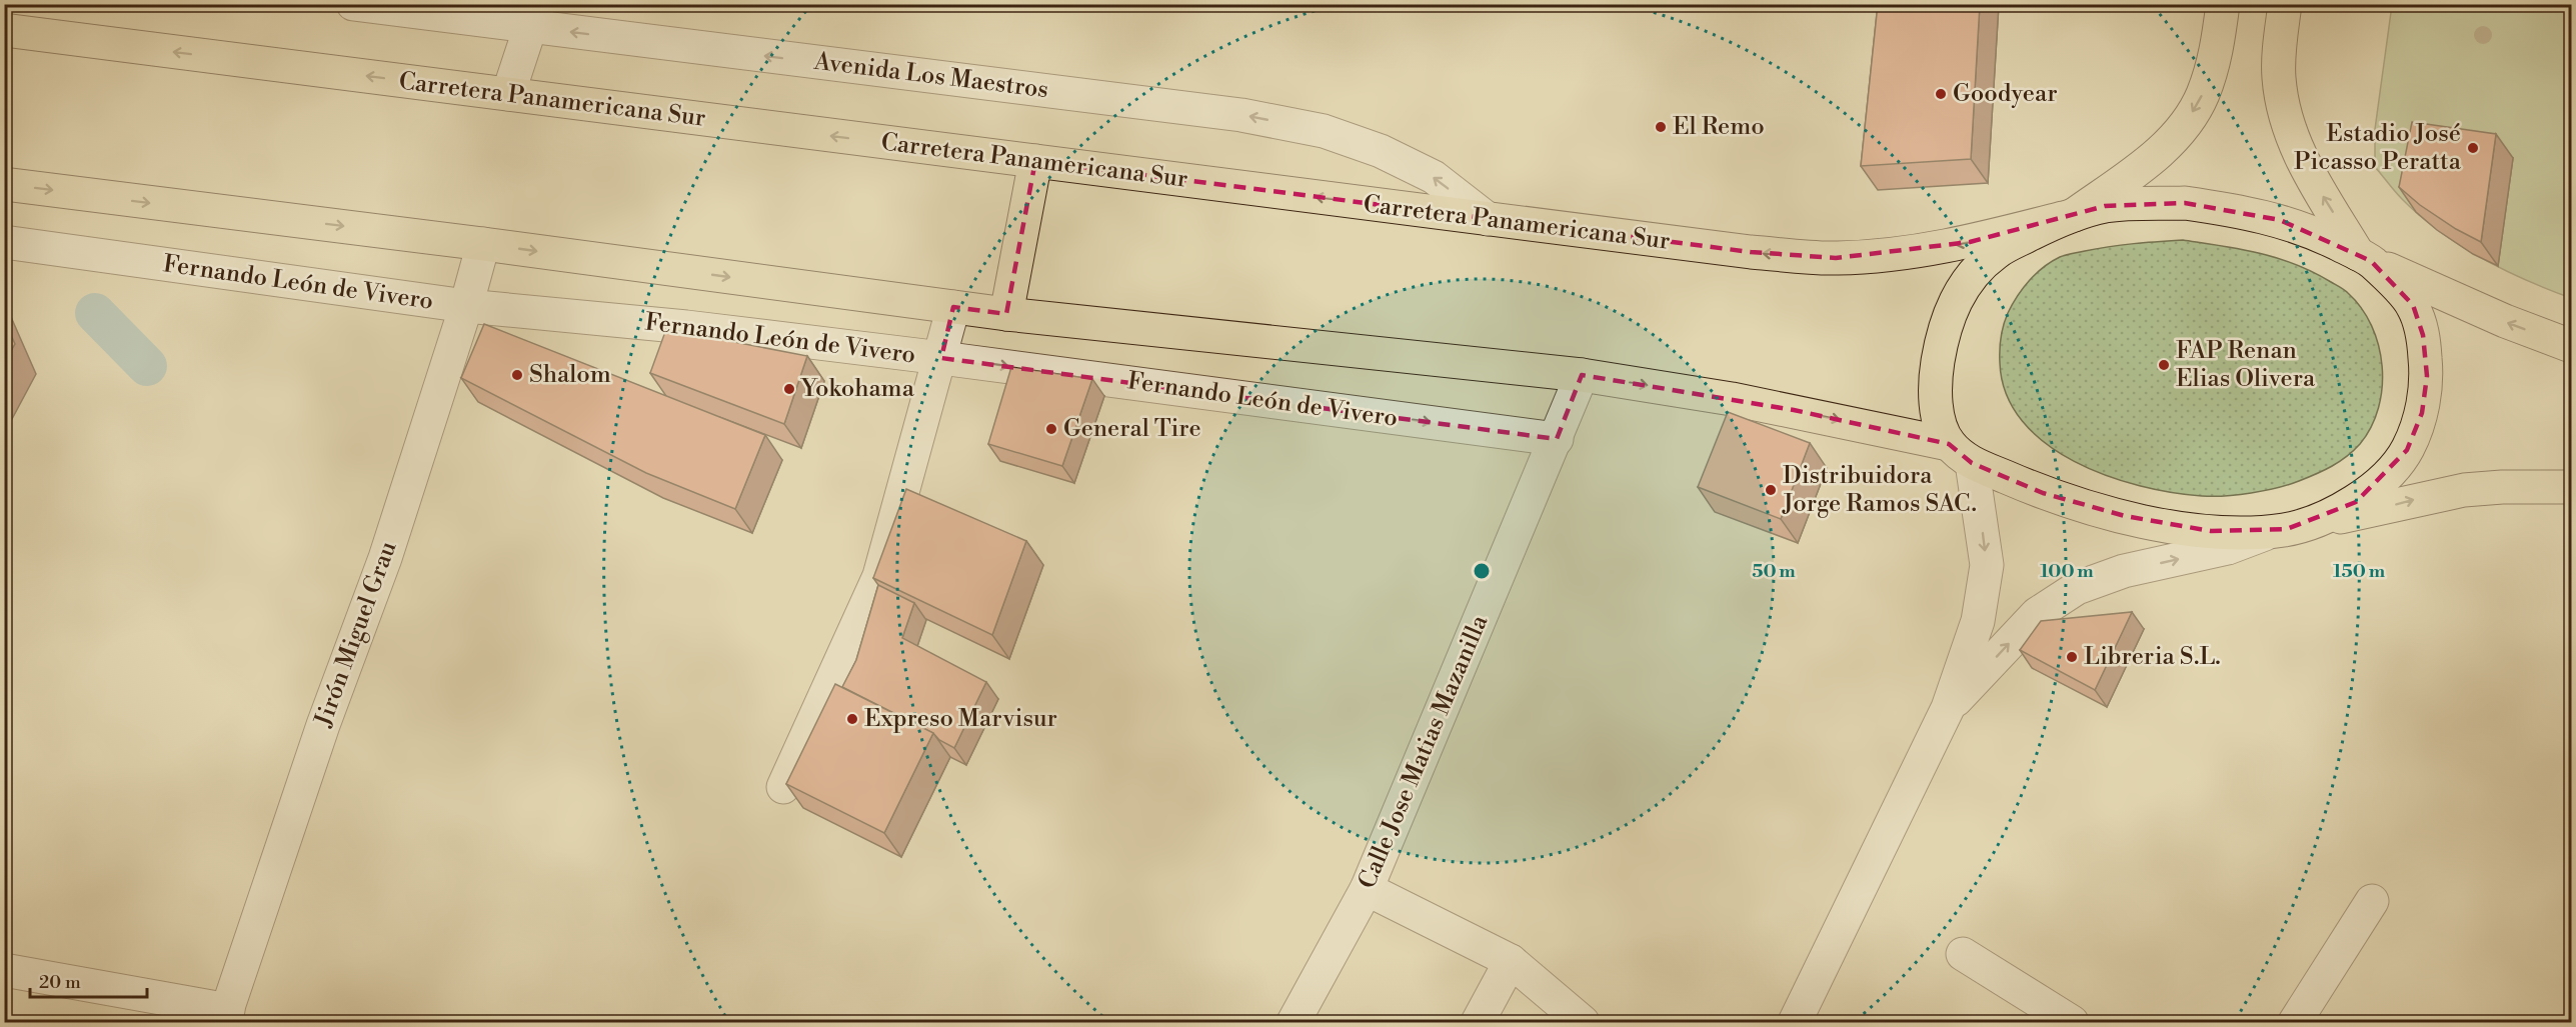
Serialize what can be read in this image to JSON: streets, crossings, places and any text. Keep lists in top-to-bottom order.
{
  "streets": {
    "main road": ["Carretera Panamericana Sur"],
    "street": [
      "Avenida Los Maestros",
      "Fernando León de Vivero",
      "Jirón Miguel Grau",
      "Calle Jose Matias Mazanilla"
    ]
  },
  "crossings": [
    ["Avenida Los Maestros", "Carretera Panamericana Sur"],
    ["Fernando León de Vivero", "Jirón Miguel Grau"],
    ["Fernando León de Vivero", "Calle Jose Matias Mazanilla"]
  ],
  "one_way": ["Avenida Los Maestros", "Fernando León de Vivero"],
  "places": [
    "Goodyear",
    "El Remo",
    "Estadio José Picasso Peratta",
    "FAP Renan Elias Olivera",
    "Shalom",
    "Yokohama",
    "General Tire",
    "Distribuidora Jorge Ramos SAC.",
    "Libreria S.L.",
    "Expreso Marvisur"
  ],
  "scale_bar": "20 m",
  "rings": ["50 m", "100 m", "150 m"]
}
